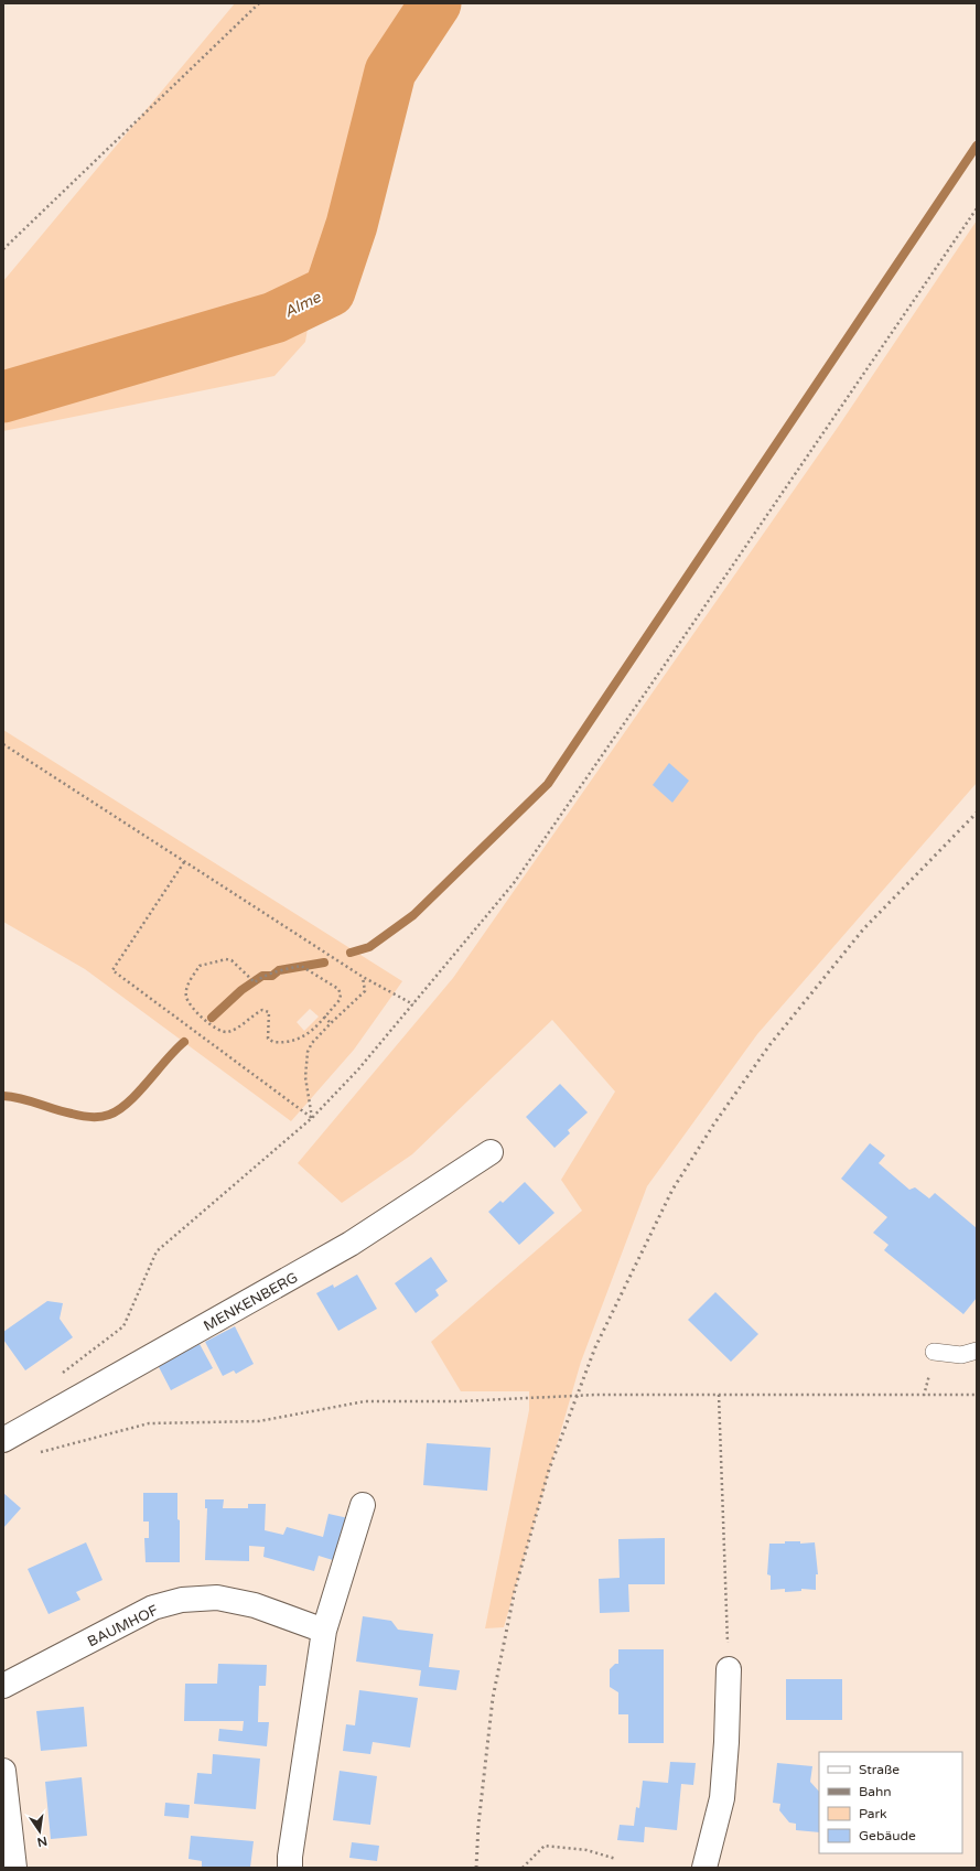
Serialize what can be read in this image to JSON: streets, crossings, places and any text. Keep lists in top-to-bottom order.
{
  "streets": {
    "street": ["MENKENBERG", "BAUMHOF"]
  },
  "water": ["Alme"],
  "legend": [
    "Straße",
    "Bahn",
    "Park",
    "Gebäude"
  ],
  "north": "bottom"
}
